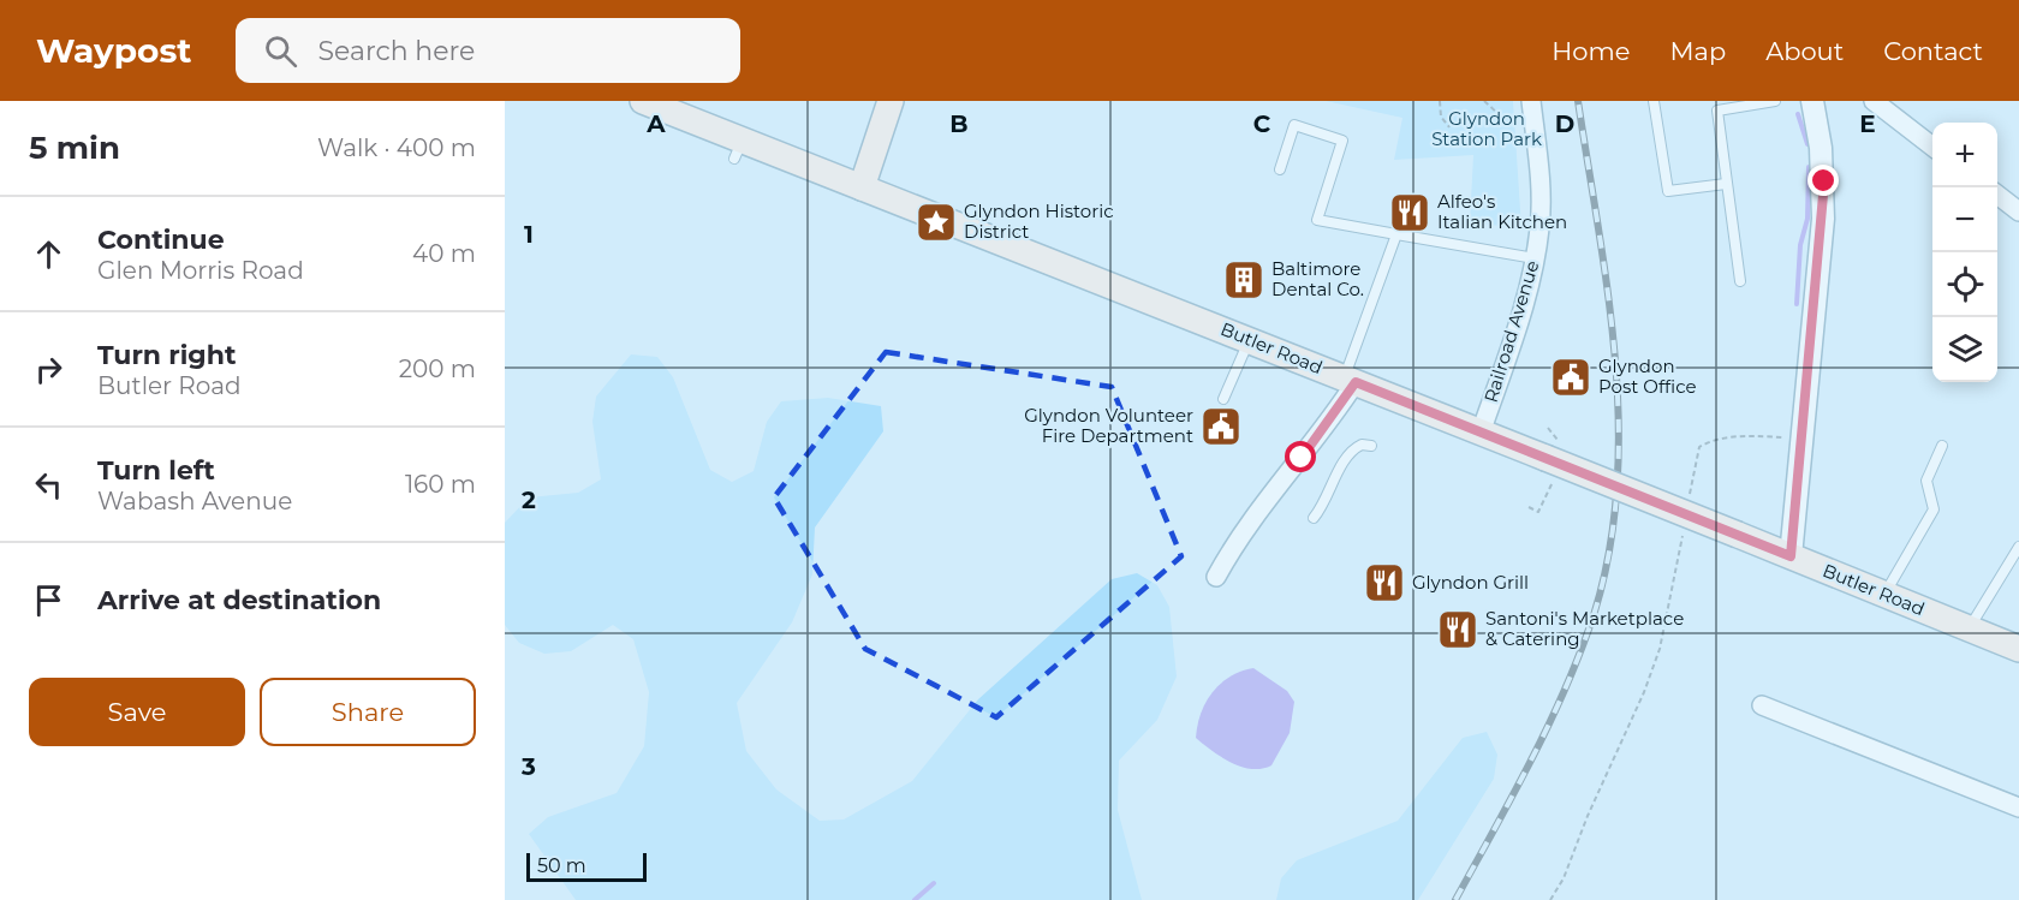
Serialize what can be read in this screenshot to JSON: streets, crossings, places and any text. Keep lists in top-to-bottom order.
{
  "streets": {
    "main road": ["Butler Road"],
    "street": ["Railroad Avenue"]
  },
  "crossings": [
    ["Railroad Avenue", "Butler Road"]
  ],
  "parks": ["Glyndon Station Park"],
  "places": {
    "restaurant": ["Alfeo's Italian Kitchen", "Glyndon Grill", "Santoni's Marketplace & Catering"],
    "place": ["Glyndon Historic District"],
    "building": ["Baltimore Dental Co."],
    "public building": ["Glyndon Post Office", "Glyndon Volunteer Fire Department"]
  },
  "scale_bar": "50 m",
  "page": {
    "header": "Waypost",
    "search": "Search here",
    "nav": [
      "Home",
      "Map",
      "About",
      "Contact"
    ],
    "heading": ["5 min", "Walk · 400 m"],
    "map_buttons": ["+", "−"],
    "list": [
      ["Continue", "Glen Morris Road", "40 m"],
      ["Turn right", "Butler Road", "200 m"],
      ["Turn left", "Wabash Avenue", "160 m"],
      "Arrive at destination"
    ],
    "buttons": ["Save", "Share"],
    "scale": "50 m"
  },
  "grid": {
    "columns": [
      "A",
      "B",
      "C",
      "D",
      "E"
    ],
    "rows": ["1", "2", "3"]
  }
}
